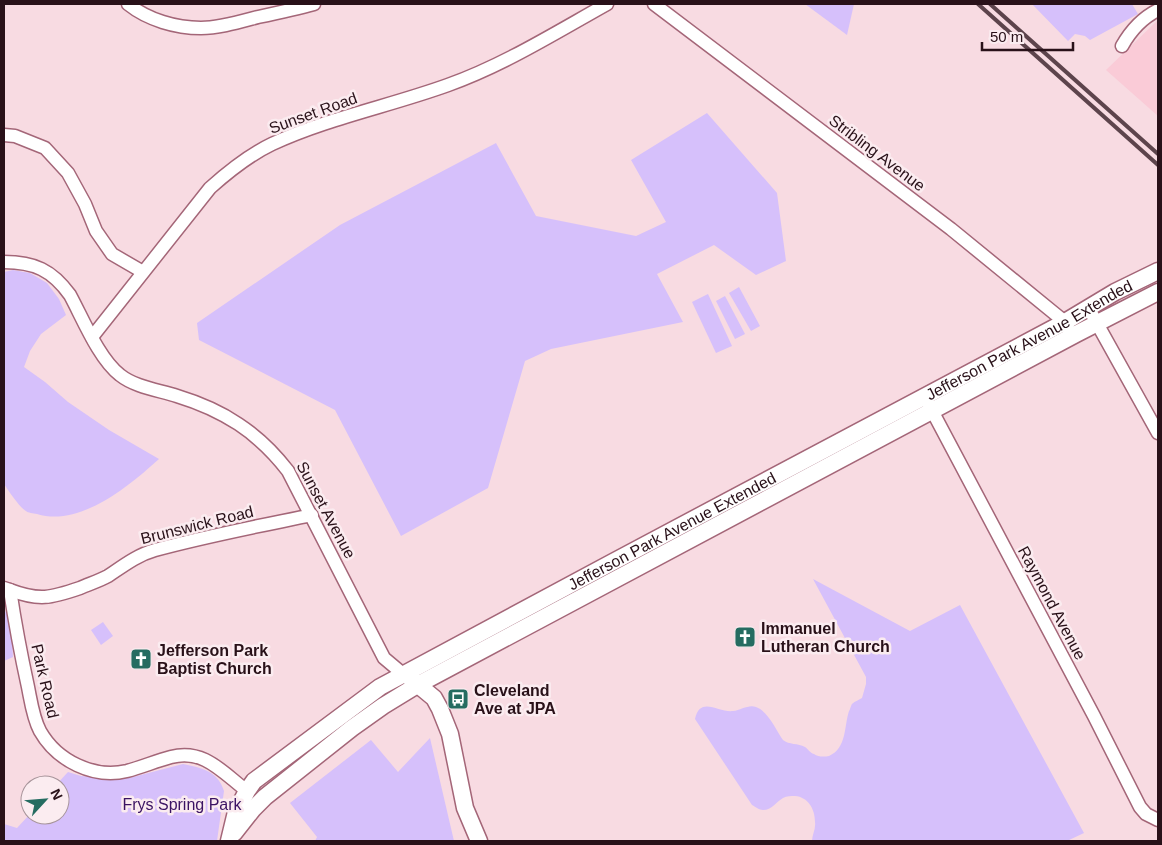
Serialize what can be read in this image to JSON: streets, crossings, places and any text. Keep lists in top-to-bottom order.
{
  "streets": {
    "street": [
      "Sunset Road",
      "Stribling Avenue",
      "Jefferson Park Avenue Extended",
      "Sunset Avenue",
      "Brunswick Road",
      "Raymond Avenue",
      "Park Road"
    ]
  },
  "crossings": [
    ["Sunset Road", "Sunset Avenue"],
    ["Stribling Avenue", "Jefferson Park Avenue Extended"],
    ["Jefferson Park Avenue Extended", "Sunset Avenue"],
    ["Jefferson Park Avenue Extended", "Raymond Avenue"],
    ["Jefferson Park Avenue Extended", "Park Road"],
    ["Sunset Avenue", "Brunswick Road"],
    ["Brunswick Road", "Park Road"]
  ],
  "parks": ["Frys Spring Park"],
  "places": {
    "church": ["Immanuel Lutheran Church", "Jefferson Park Baptist Church"],
    "bus stop": ["Cleveland Ave at JPA"]
  },
  "scale_bar": "50 m",
  "north": "top right"
}
